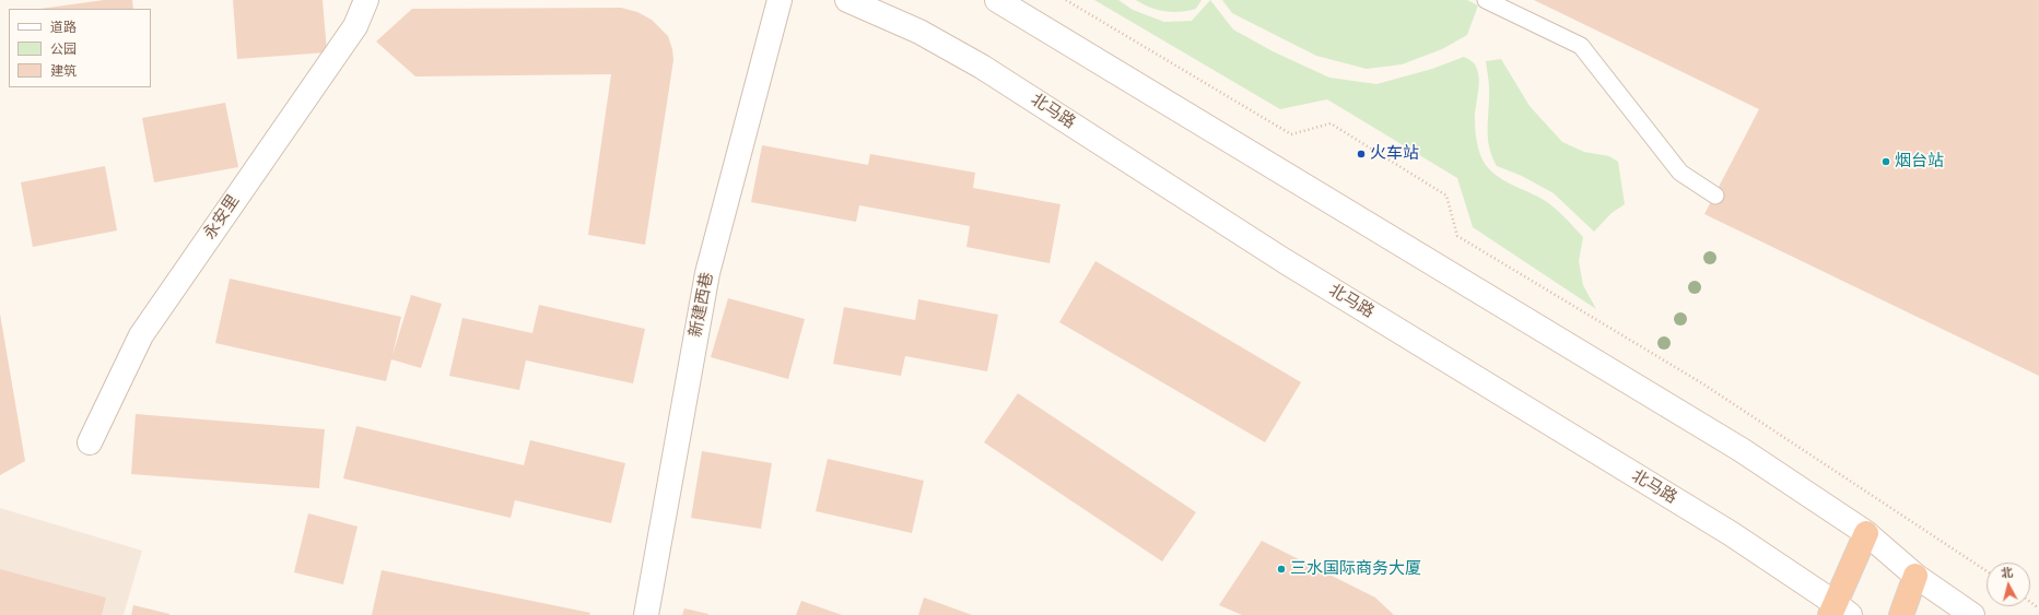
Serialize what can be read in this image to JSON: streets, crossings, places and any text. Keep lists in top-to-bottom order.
{
  "streets": {
    "main road": ["北马路", "永安里", "新建西巷"]
  },
  "places": ["火车站", "烟台站", "三水国际商务大厦"],
  "legend": ["道路", "公园", "建筑"],
  "north": "top"
}
